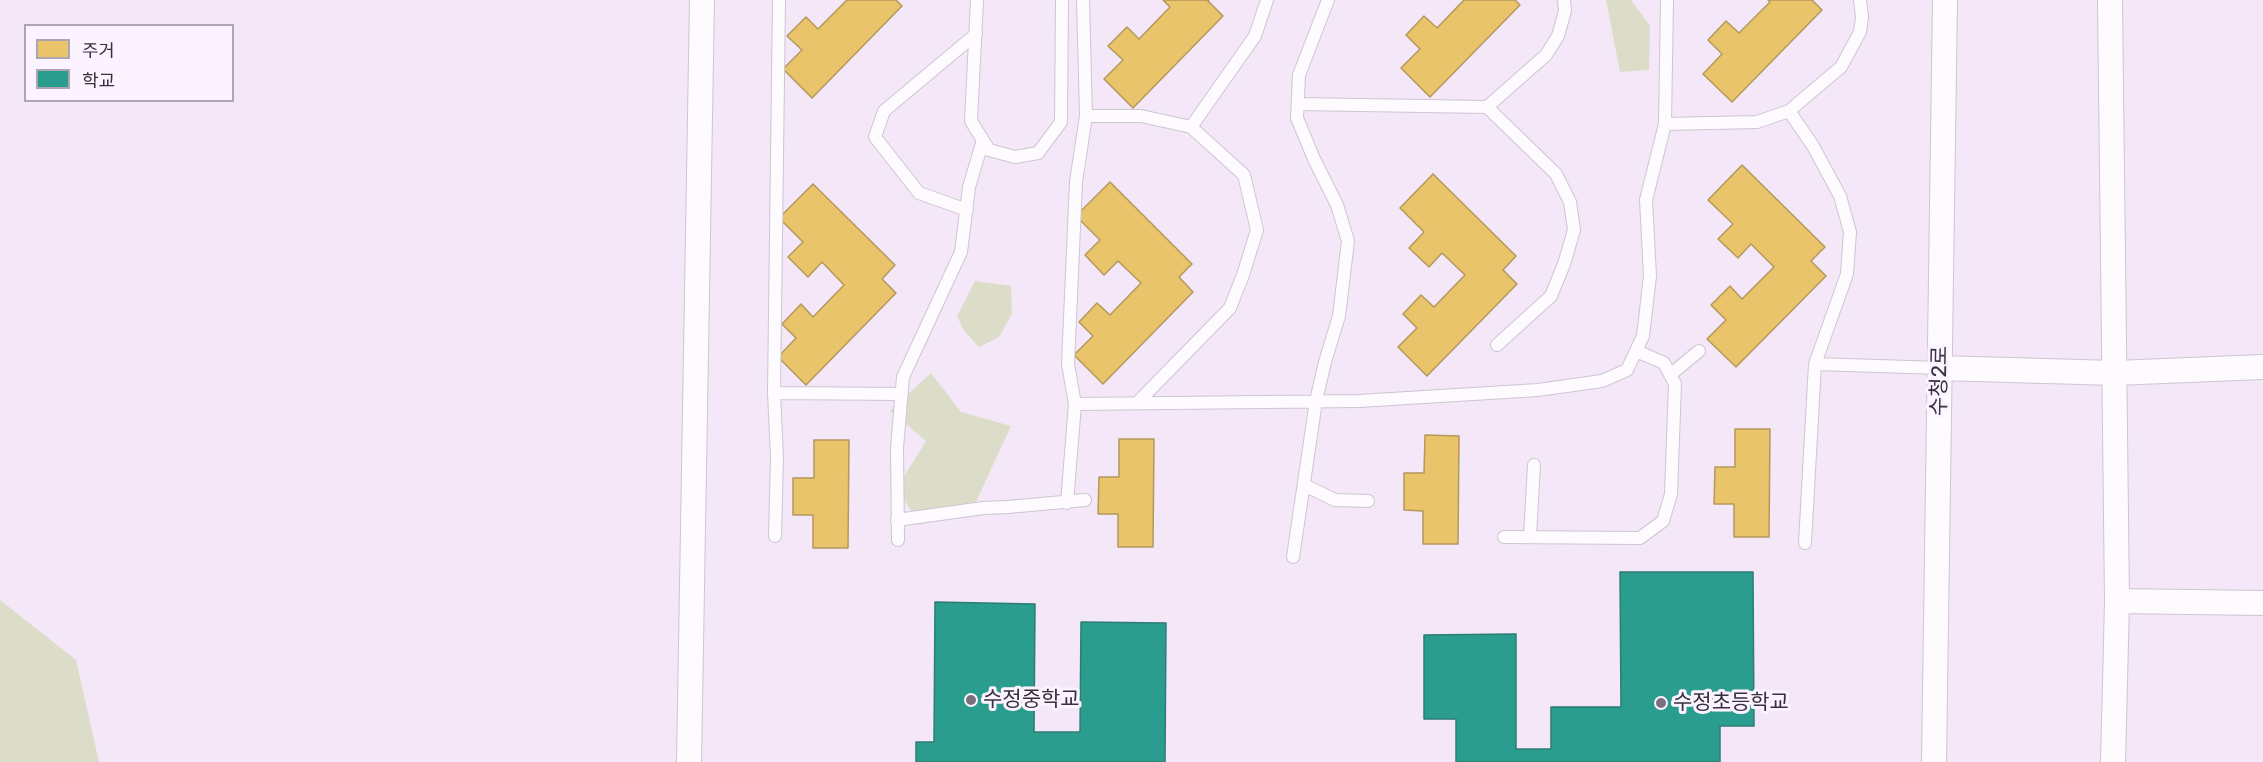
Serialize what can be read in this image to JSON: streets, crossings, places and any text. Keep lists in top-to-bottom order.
{
  "streets": {
    "street": ["수청2로"]
  },
  "places": ["수정중학교", "수정초등학교"],
  "legend": ["주거", "학교"]
}
